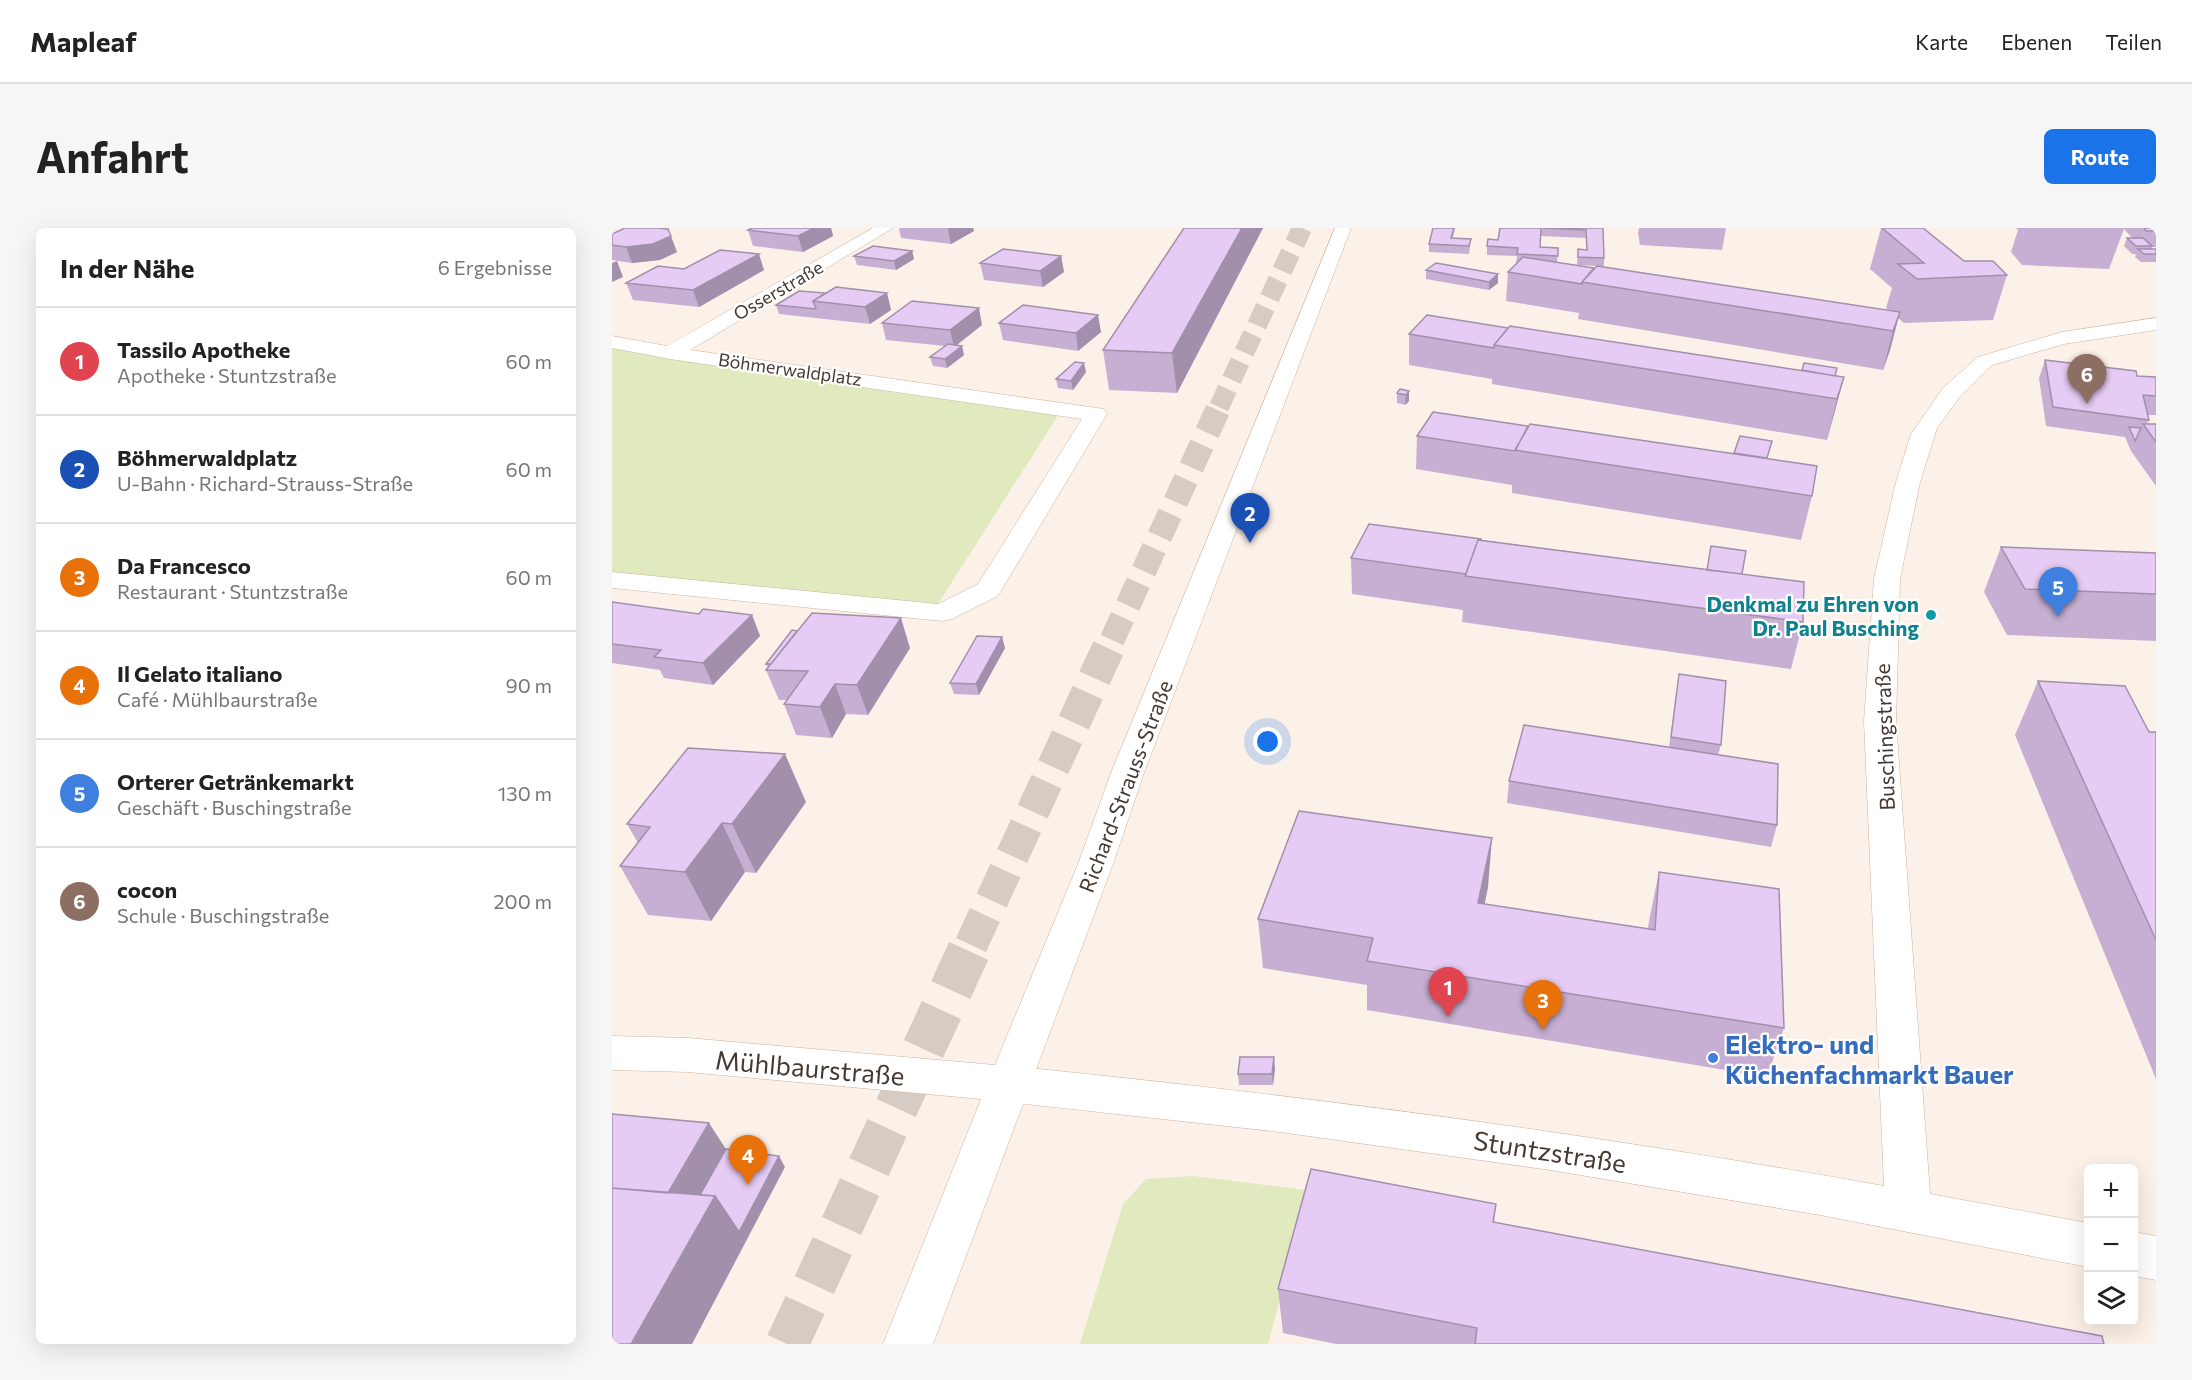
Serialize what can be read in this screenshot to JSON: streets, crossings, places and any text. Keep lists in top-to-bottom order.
{
  "streets": {
    "street": [
      "Osserstraße",
      "Böhmerwaldplatz",
      "Buschingstraße",
      "Richard-Strauss-Straße",
      "Mühlbaurstraße",
      "Stuntzstraße"
    ]
  },
  "crossings": [
    ["Osserstraße", "Böhmerwaldplatz"],
    ["Buschingstraße", "Stuntzstraße"],
    ["Richard-Strauss-Straße", "Mühlbaurstraße"],
    ["Richard-Strauss-Straße", "Stuntzstraße"],
    ["Mühlbaurstraße", "Stuntzstraße"]
  ],
  "places": ["Denkmal zu Ehren von Dr. Paul Busching", "Elektro- und Küchenfachmarkt Bauer"],
  "page": {
    "header": "Mapleaf",
    "nav": ["Karte", "Ebenen", "Teilen"],
    "buttons": "Route",
    "title": "Anfahrt",
    "heading": ["In der Nähe", "6 Ergebnisse"],
    "list": [
      {
        "mark": "1",
        "name": "Tassilo Apotheke",
        "note": "Apotheke · Stuntzstraße",
        "value": "60 m"
      },
      {
        "mark": "2",
        "name": "Böhmerwaldplatz",
        "note": "U-Bahn · Richard-Strauss-Straße",
        "value": "60 m"
      },
      {
        "mark": "3",
        "name": "Da Francesco",
        "note": "Restaurant · Stuntzstraße",
        "value": "60 m"
      },
      {
        "mark": "4",
        "name": "Il Gelato italiano",
        "note": "Café · Mühlbaurstraße",
        "value": "90 m"
      },
      {
        "mark": "5",
        "name": "Orterer Getränkemarkt",
        "note": "Geschäft · Buschingstraße",
        "value": "130 m"
      },
      {
        "mark": "6",
        "name": "cocon",
        "note": "Schule · Buschingstraße",
        "value": "200 m"
      }
    ],
    "pins": [
      "6",
      "2",
      "5",
      "1",
      "3",
      "4"
    ],
    "map_buttons": ["+", "−"]
  }
}
